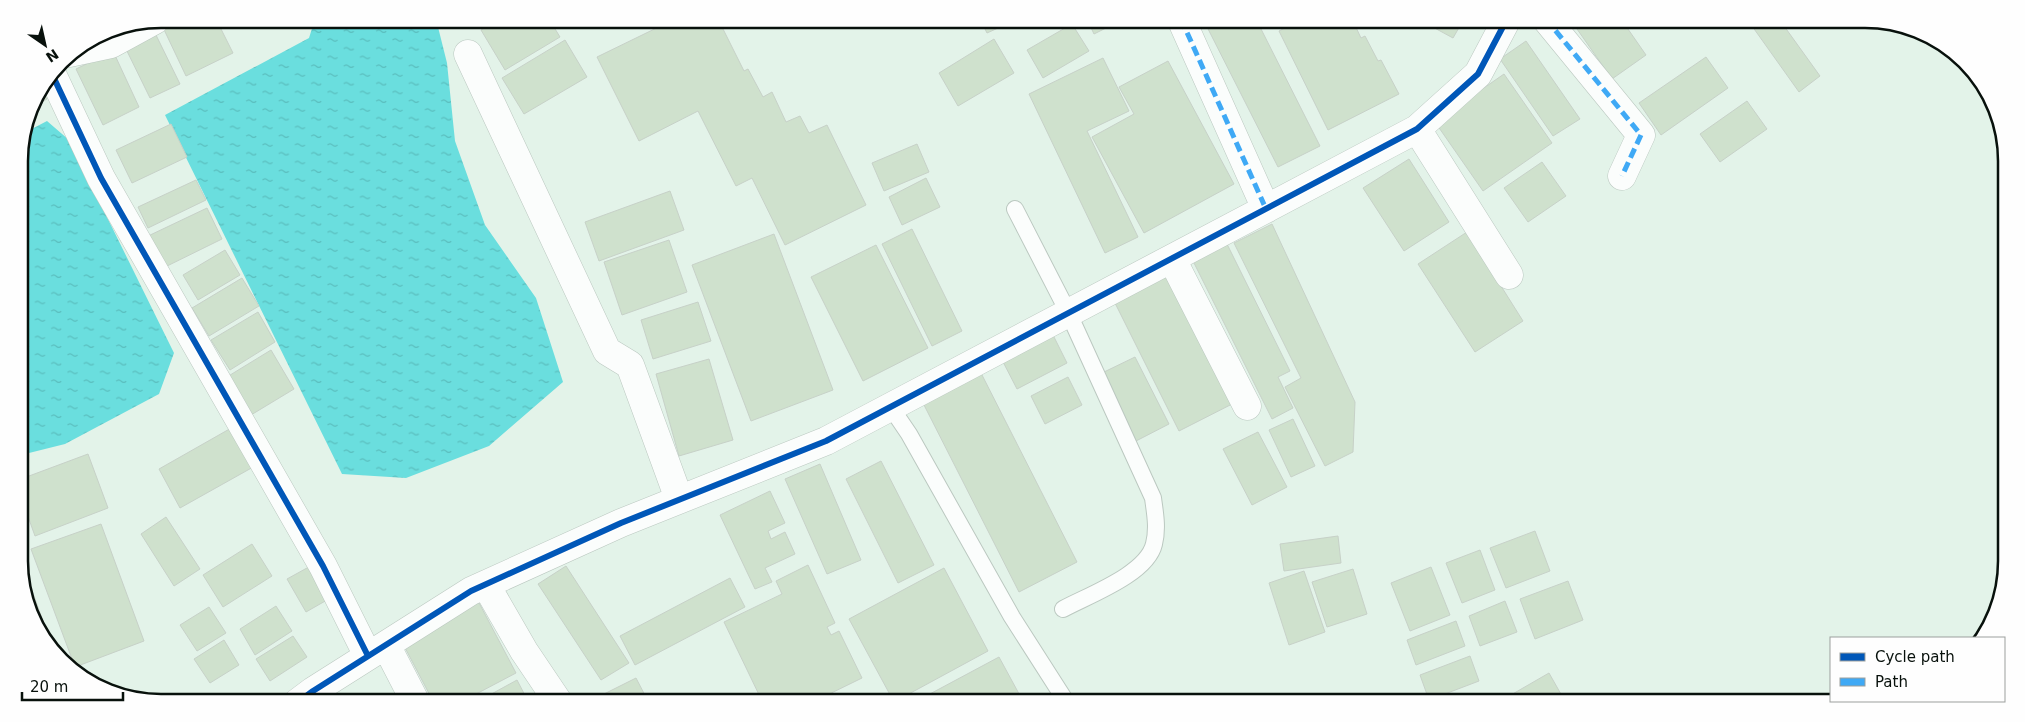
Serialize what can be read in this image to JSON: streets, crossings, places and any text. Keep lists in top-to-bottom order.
{
  "legend": ["Cycle path", "Path"],
  "scale_bar": "20 m",
  "north": "bottom right"
}
